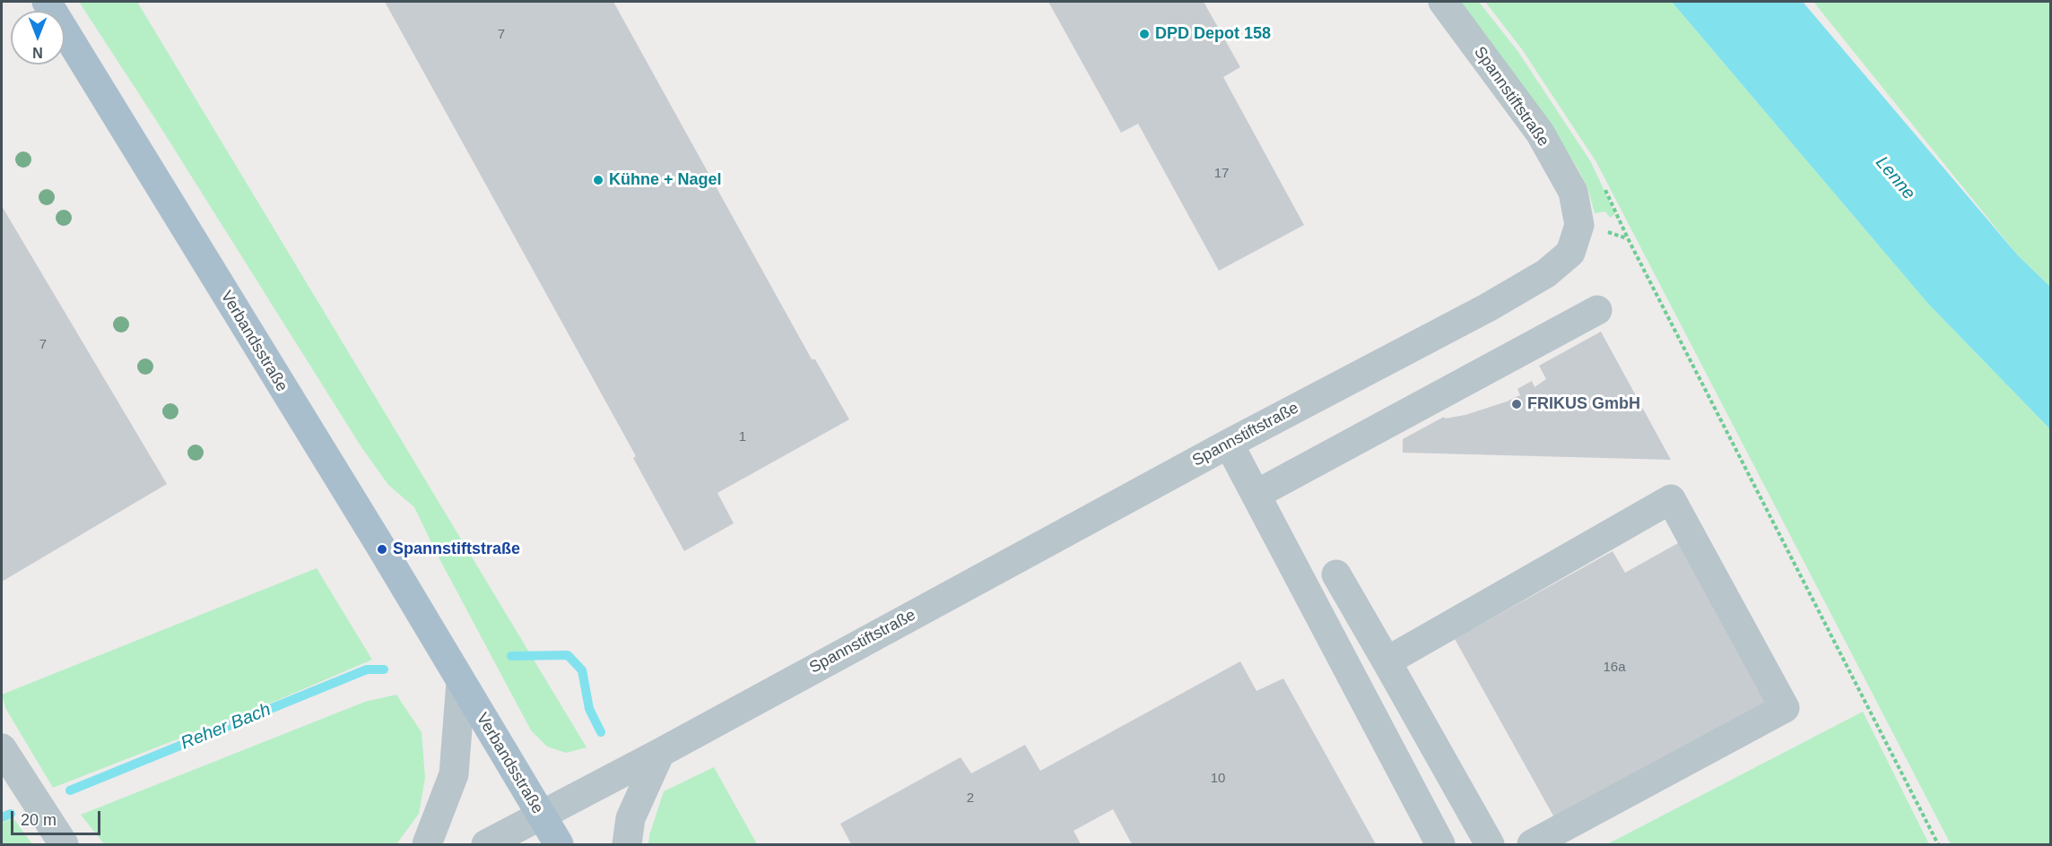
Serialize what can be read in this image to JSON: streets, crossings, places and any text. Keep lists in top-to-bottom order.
{
  "streets": {
    "main road": ["Verbandsstraße"],
    "street": ["Spannstiftstraße"]
  },
  "crossings": [
    ["Spannstiftstraße", "Verbandsstraße"]
  ],
  "water": ["Lenne", "Reher Bach"],
  "places": [
    "DPD Depot 158",
    "Kühne + Nagel",
    "FRIKUS GmbH",
    "Spannstiftstraße"
  ],
  "house_numbers": [
    "7",
    "17",
    "7",
    "1",
    "16a",
    "10",
    "2"
  ],
  "scale_bar": "20 m",
  "north": "bottom"
}
